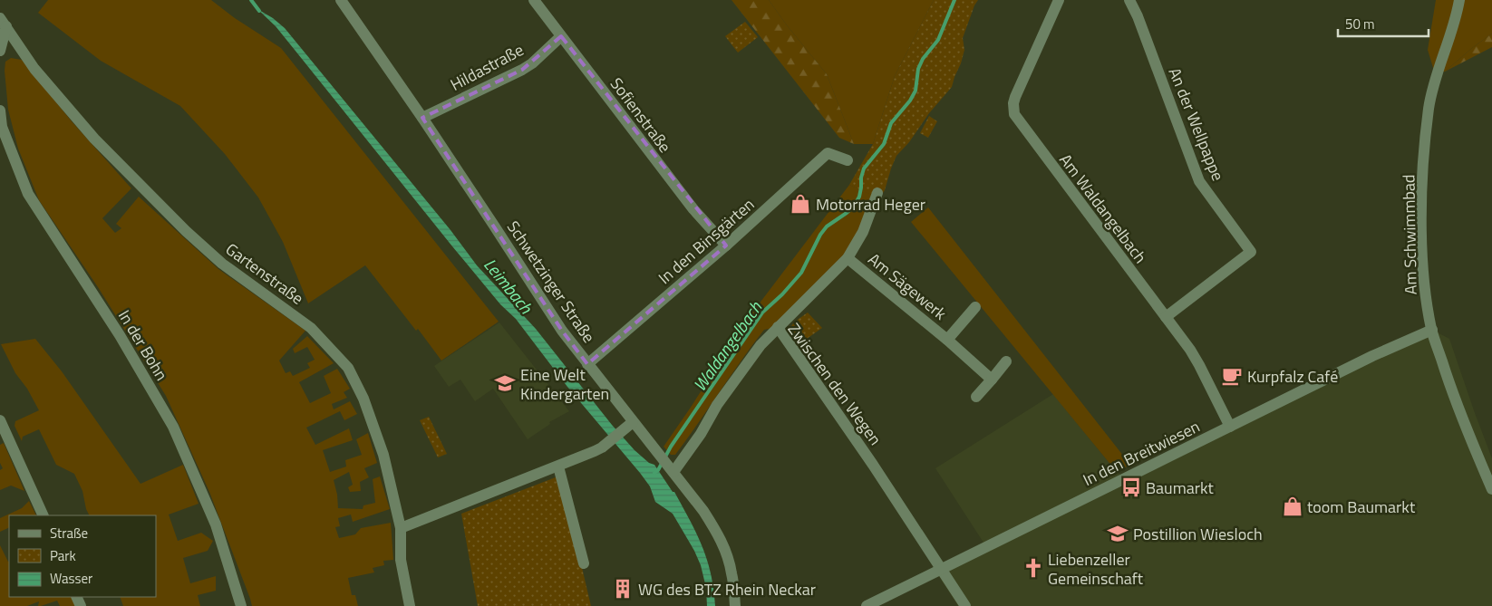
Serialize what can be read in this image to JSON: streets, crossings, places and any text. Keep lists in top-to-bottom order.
{
  "streets": {
    "street": [
      "Hildastraße",
      "Sofienstraße",
      "An der Wellpappe",
      "Am Waldangelbach",
      "Am Schwimmbad",
      "In den Binsgärten",
      "Gartenstraße",
      "Schwetzinger Straße",
      "Am Sägewerk",
      "In der Bohn",
      "Zwischen den Wegen",
      "In den Breitwiesen"
    ]
  },
  "crossings": [
    ["Hildastraße", "Sofienstraße"],
    ["Hildastraße", "Schwetzinger Straße"],
    ["Sofienstraße", "In den Binsgärten"],
    ["An der Wellpappe", "Am Waldangelbach"],
    ["Am Waldangelbach", "In den Breitwiesen"],
    ["Am Schwimmbad", "In den Breitwiesen"],
    ["In den Binsgärten", "Schwetzinger Straße"],
    ["Schwetzinger Straße", "Zwischen den Wegen"],
    ["Am Sägewerk", "Zwischen den Wegen"],
    ["Zwischen den Wegen", "In den Breitwiesen"]
  ],
  "water": ["Leimbach", "Waldangelbach"],
  "places": {
    "shop": ["Motorrad Heger", "toom Baumarkt"],
    "cafe": ["Kurpfalz Café"],
    "school or university": ["Eine Welt Kindergarten", "Postillion Wiesloch"],
    "bus stop": ["Baumarkt"],
    "church": ["Liebenzeller Gemeinschaft"],
    "building": ["WG des BTZ Rhein Neckar"]
  },
  "legend": ["Straße", "Park", "Wasser"],
  "scale_bar": "50 m"
}
